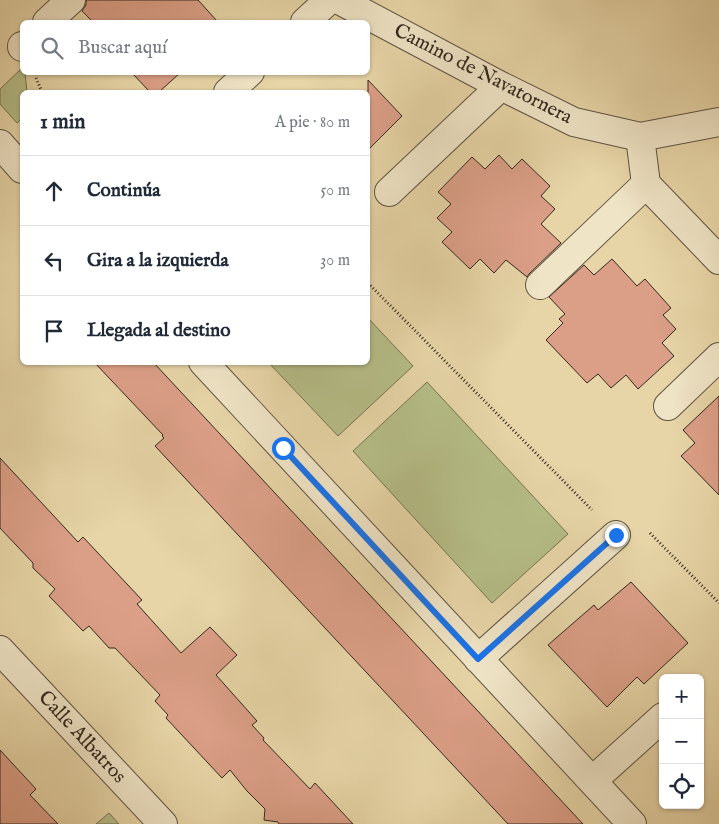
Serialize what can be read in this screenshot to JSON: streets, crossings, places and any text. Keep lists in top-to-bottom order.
{
  "streets": {
    "street": ["Camino de Navatornera", "Calle Albatros"]
  },
  "page": {
    "search": "Buscar aquí",
    "heading": ["1 min", "A pie · 80 m"],
    "list": [
      ["Continúa", "50 m"],
      ["Gira a la izquierda", "30 m"],
      "Llegada al destino"
    ],
    "map_buttons": ["+", "−"]
  }
}
